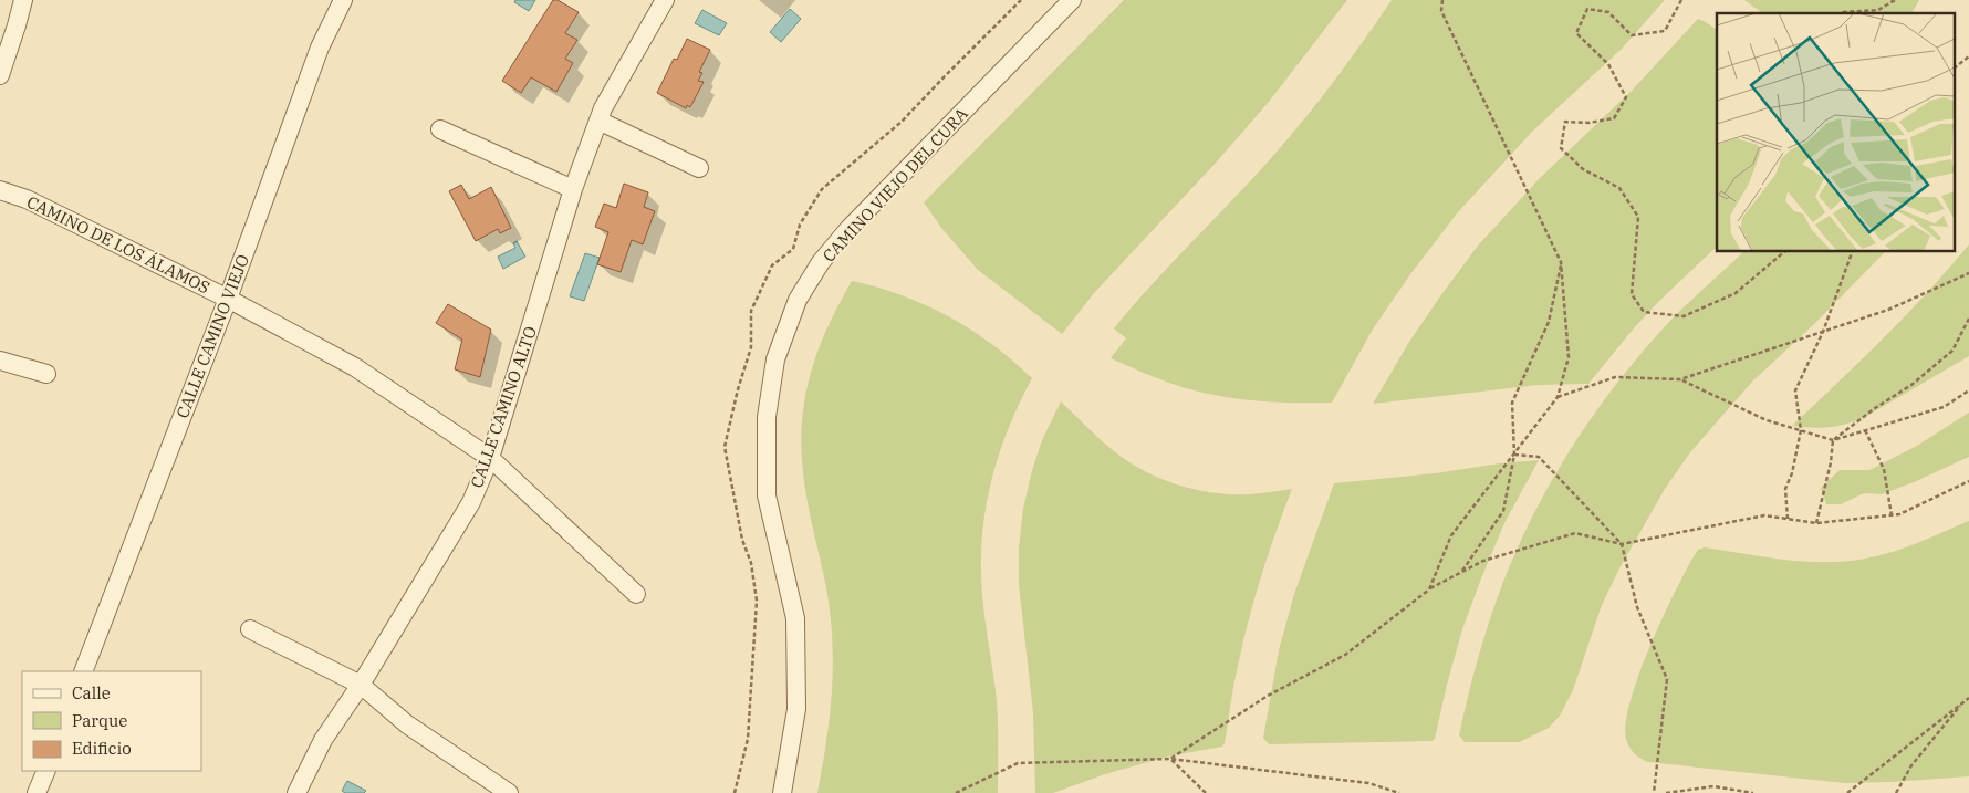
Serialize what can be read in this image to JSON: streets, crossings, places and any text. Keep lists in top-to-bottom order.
{
  "streets": {
    "street": [
      "CAMINO VIEJO DEL CURA",
      "CAMINO DE LOS ÁLAMOS",
      "CALLE CAMINO VIEJO",
      "CALLE CAMINO ALTO"
    ]
  },
  "crossings": [
    ["CAMINO DE LOS ÁLAMOS", "CALLE CAMINO VIEJO"],
    ["CAMINO DE LOS ÁLAMOS", "CALLE CAMINO ALTO"]
  ],
  "legend": ["Calle", "Parque", "Edificio"]
}
